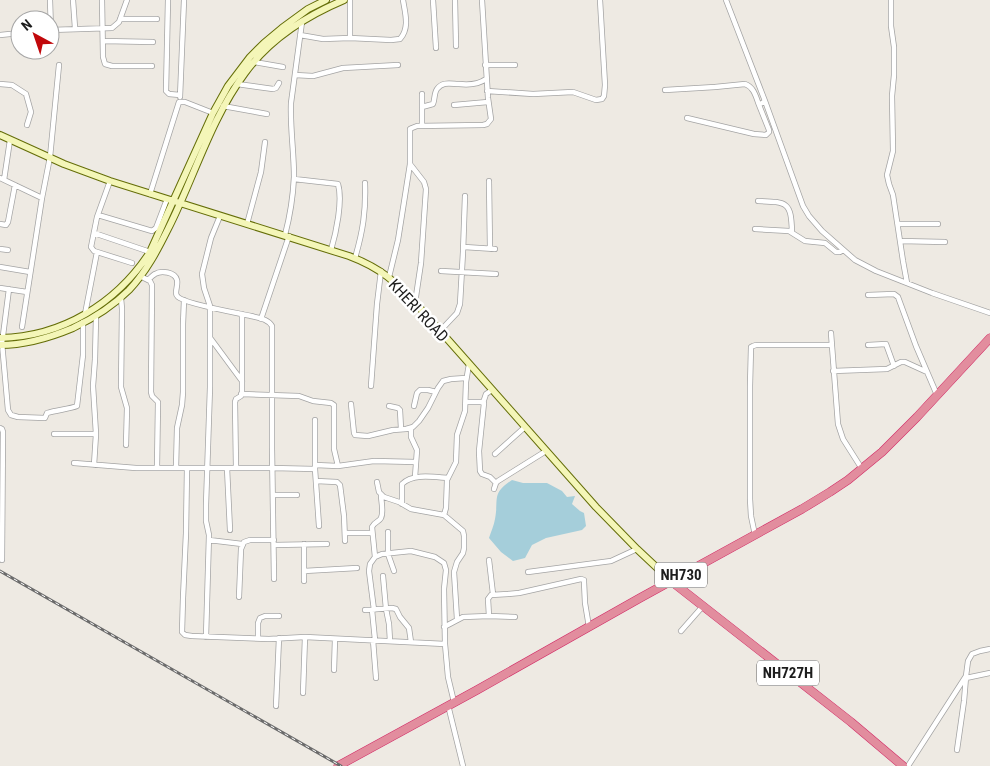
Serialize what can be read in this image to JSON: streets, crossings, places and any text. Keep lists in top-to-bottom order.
{
  "streets": {
    "highway": ["NH730", "NH727H"],
    "street": ["KHERI ROAD"]
  },
  "crossings": [
    ["KHERI ROAD", "NH730"],
    ["KHERI ROAD", "NH727H"],
    ["NH730", "NH727H"]
  ],
  "north": "top left"
}
